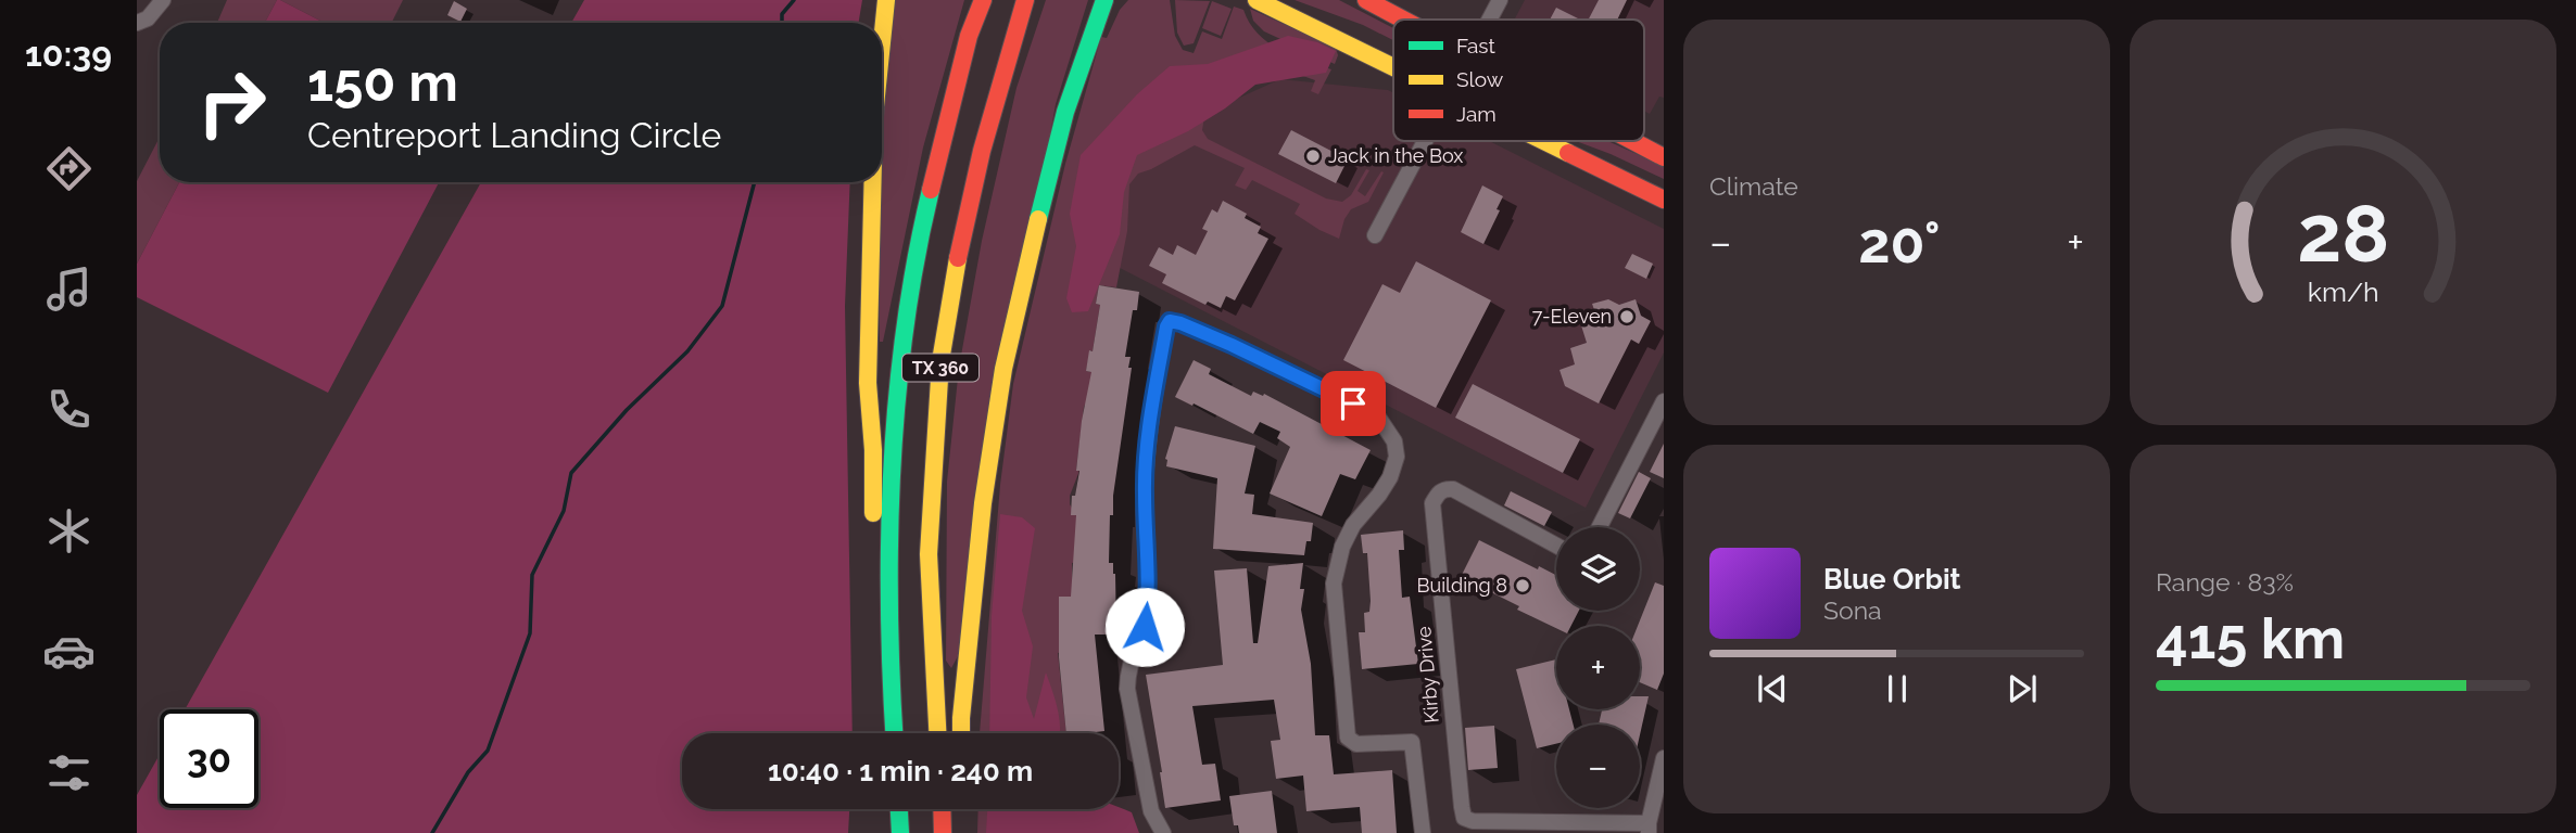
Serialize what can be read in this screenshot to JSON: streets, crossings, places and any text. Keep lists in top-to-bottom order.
{
  "streets": {
    "main road": ["TX 360"],
    "street": ["Kirby Drive"]
  },
  "places": ["Jack in the Box", "7-Eleven", "Building 8"],
  "legend": ["Fast", "Slow", "Jam"],
  "page": {
    "tabs": "10:39",
    "tile": [
      "Climate",
      ["Range · 83%", "415 km"]
    ],
    "turn": ["150 m", "Centreport Landing Circle"],
    "heat": ["−", "20°", "+"],
    "map_buttons": ["+", "−"],
    "song": ["Blue Orbit", "Sona"],
    "limit": "30",
    "trip": "10:40 · 1 min · 240 m",
    "gauge": ["28", "km/h"]
  }
}
